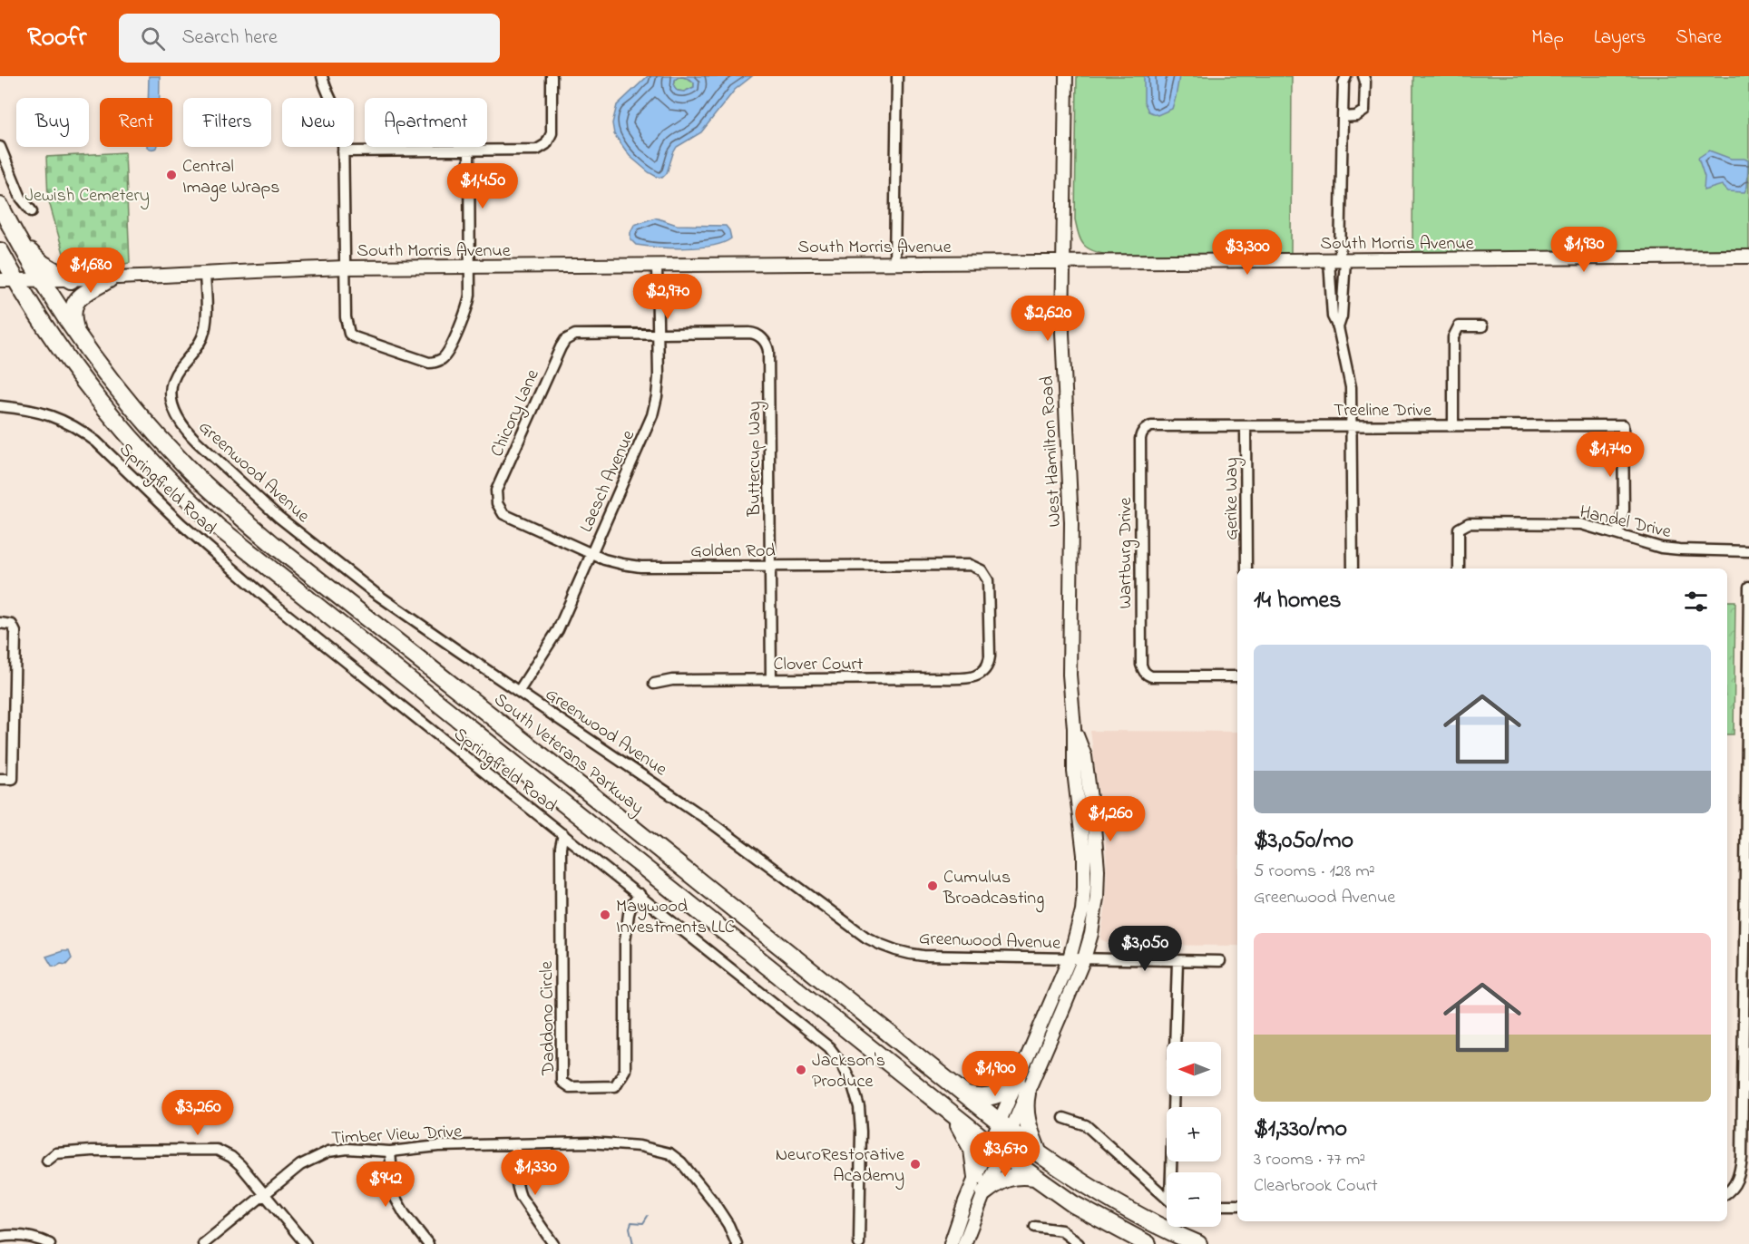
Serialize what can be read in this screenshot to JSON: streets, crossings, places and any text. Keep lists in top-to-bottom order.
{
  "streets": {
    "highway": ["South Veterans Parkway"],
    "main road": ["South Morris Avenue", "West Hamilton Road"],
    "street": [
      "Treeline Drive",
      "Chicory Lane",
      "Buttercup Way",
      "Greenwood Avenue",
      "Laesch Avenue",
      "Springfield Road",
      "Gerike Way",
      "Handel Drive",
      "Golden Rod",
      "Wartburg Drive",
      "Clover Court",
      "Daddono Circle",
      "Timber View Drive"
    ]
  },
  "crossings": [
    ["South Morris Avenue", "West Hamilton Road"],
    ["South Morris Avenue", "Greenwood Avenue"],
    ["South Morris Avenue", "Laesch Avenue"],
    ["South Morris Avenue", "South Veterans Parkway"],
    ["Treeline Drive", "Gerike Way"],
    ["Treeline Drive", "Handel Drive"],
    ["Treeline Drive", "Wartburg Drive"],
    ["Chicory Lane", "Buttercup Way"],
    ["Chicory Lane", "Laesch Avenue"],
    ["Chicory Lane", "Golden Rod"],
    ["West Hamilton Road", "Greenwood Avenue"],
    ["West Hamilton Road", "South Veterans Parkway"],
    ["Buttercup Way", "Laesch Avenue"],
    ["Buttercup Way", "Golden Rod"],
    ["Buttercup Way", "Clover Court"],
    ["Greenwood Avenue", "Laesch Avenue"],
    ["Laesch Avenue", "Golden Rod"],
    ["Springfield Road", "Daddono Circle"],
    ["Golden Rod", "Clover Court"]
  ],
  "parks": ["Jewish Cemetery"],
  "places": [
    "Central Image Wraps",
    "Cumulus Broadcasting",
    "Maywood Investments LLC",
    "Jackson's Produce",
    "NeuroRestorative Academy"
  ],
  "north": "left",
  "page": {
    "header": "Roofr",
    "search": "Search here",
    "nav": ["Map", "Layers", "Share"],
    "chip": [
      "Buy",
      "Rent",
      "Filters",
      "New",
      "Apartment"
    ],
    "price": [
      "$1,450",
      "$1,930",
      "$3,300",
      "$1,680",
      "$2,970",
      "$2,620",
      "$1,740",
      "$1,260",
      "$3,050",
      "$1,900",
      "$3,260",
      "$3,670",
      "$1,330",
      "$942"
    ],
    "heading": "14 homes",
    "list": [
      {
        "name": "$3,050/mo",
        "note": "5 rooms · 128 m² · Greenwood Avenue"
      },
      {
        "name": "$1,330/mo",
        "note": "3 rooms · 77 m² · Clearbrook Court"
      }
    ],
    "map_buttons": ["+", "−"]
  }
}
